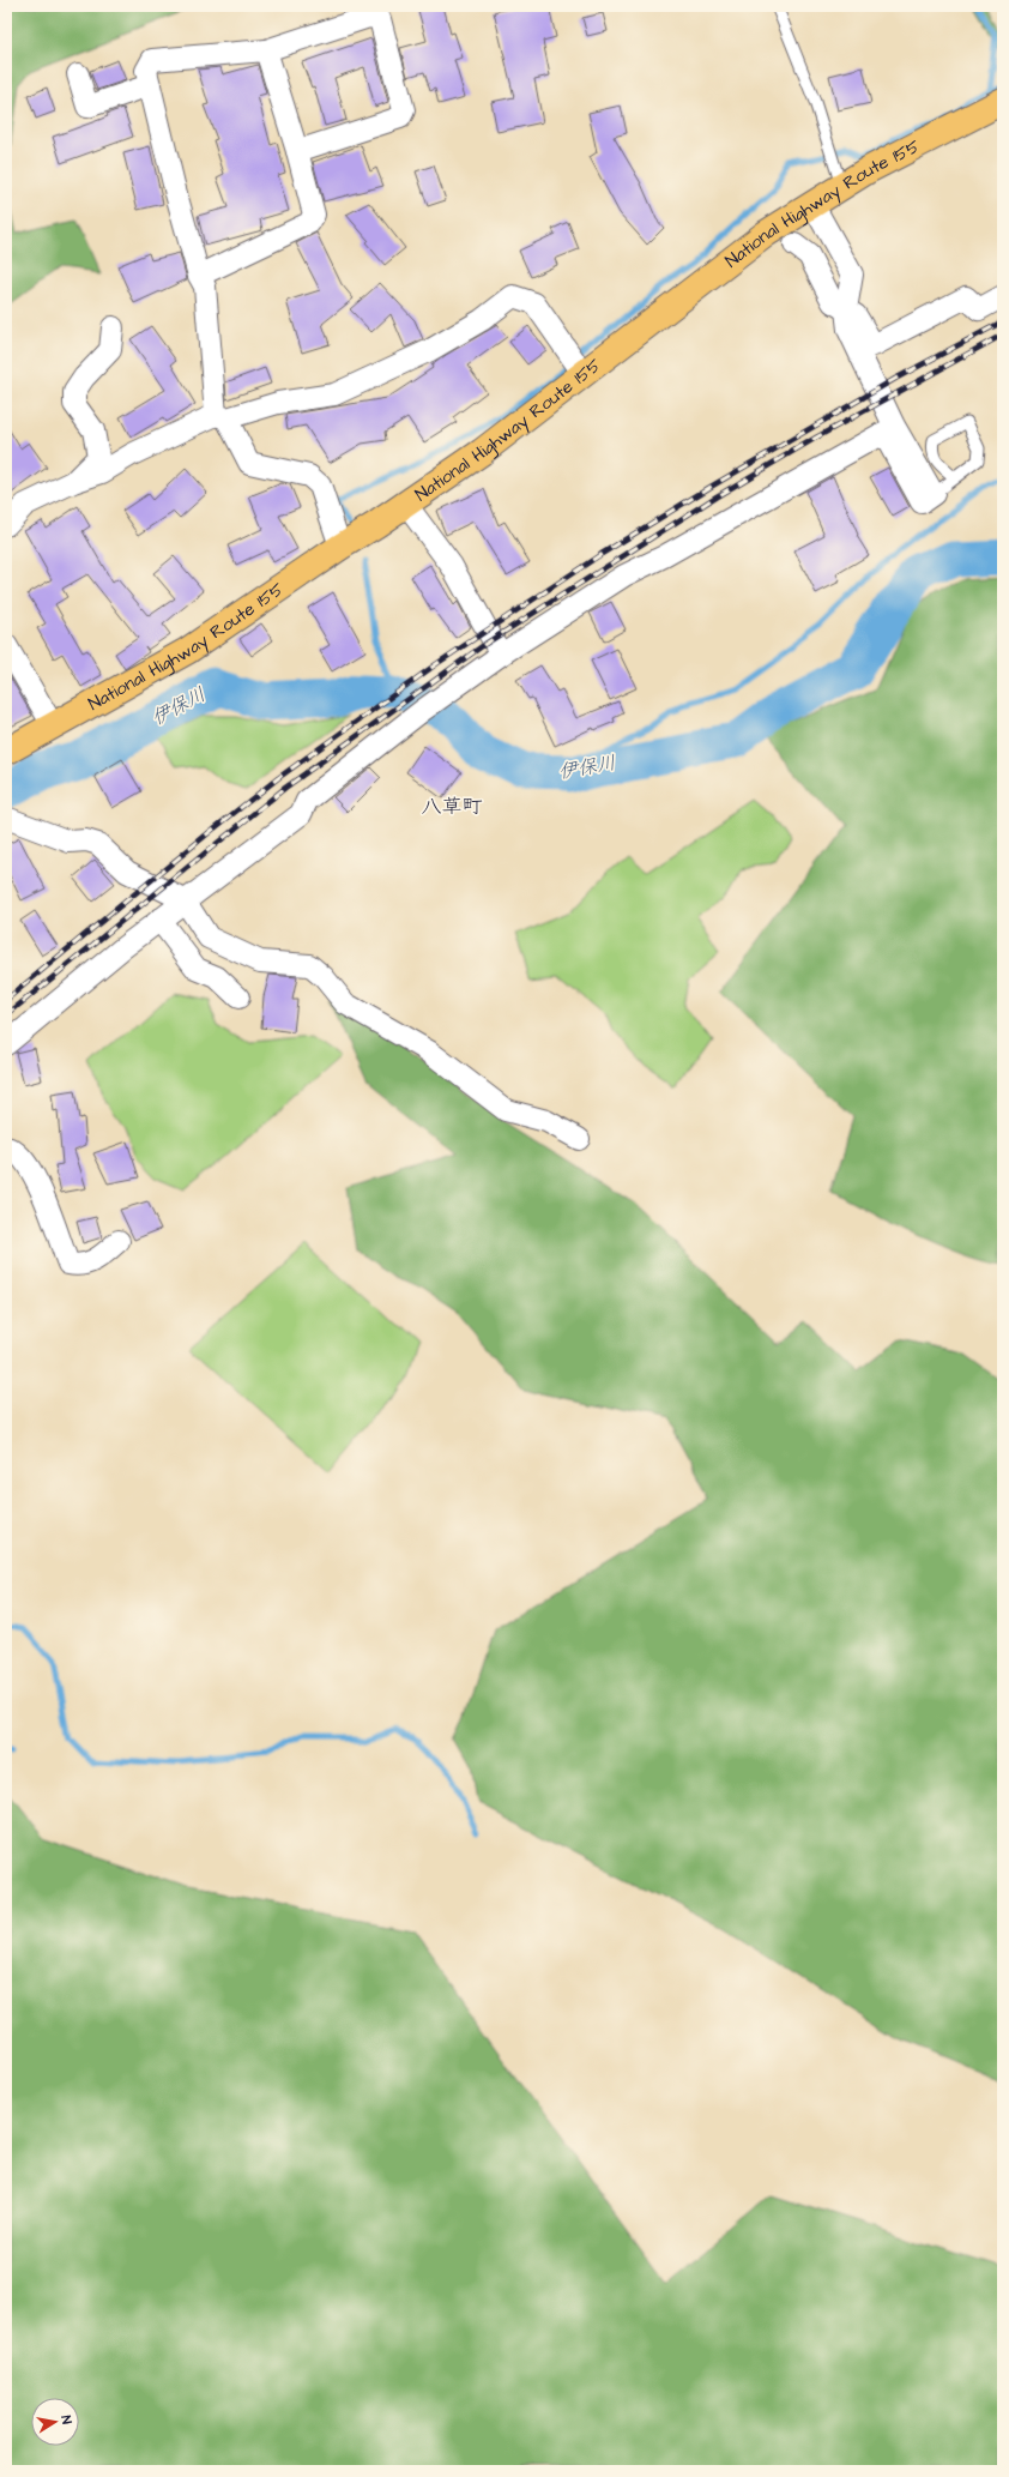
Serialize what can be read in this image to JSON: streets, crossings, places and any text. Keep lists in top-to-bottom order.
{
  "streets": {
    "highway": ["National Highway Route 155"]
  },
  "districts": ["八草町"],
  "water": ["伊保川"],
  "north": "right"
}
